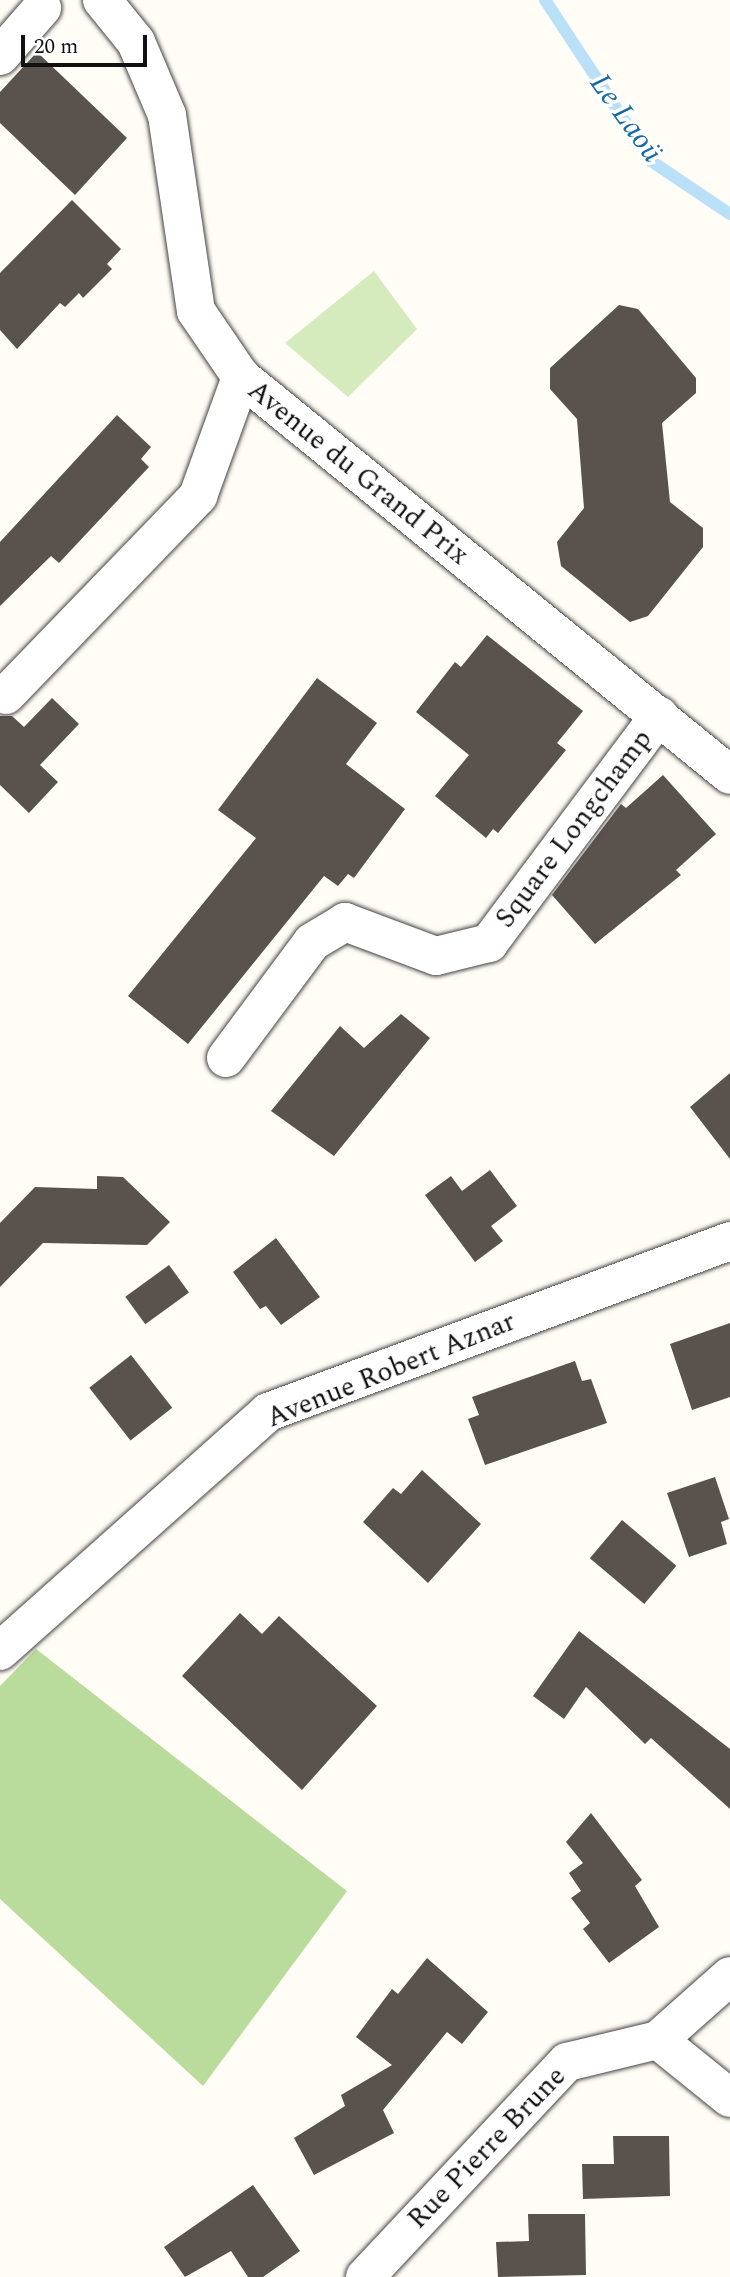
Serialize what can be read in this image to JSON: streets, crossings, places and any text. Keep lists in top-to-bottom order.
{
  "streets": {
    "street": [
      "Avenue du Grand Prix",
      "Square Longchamp",
      "Avenue Robert Aznar",
      "Rue Pierre Brune"
    ]
  },
  "crossings": [
    ["Avenue du Grand Prix", "Square Longchamp"]
  ],
  "water": ["Le Laoü"],
  "scale_bar": "20 m"
}
